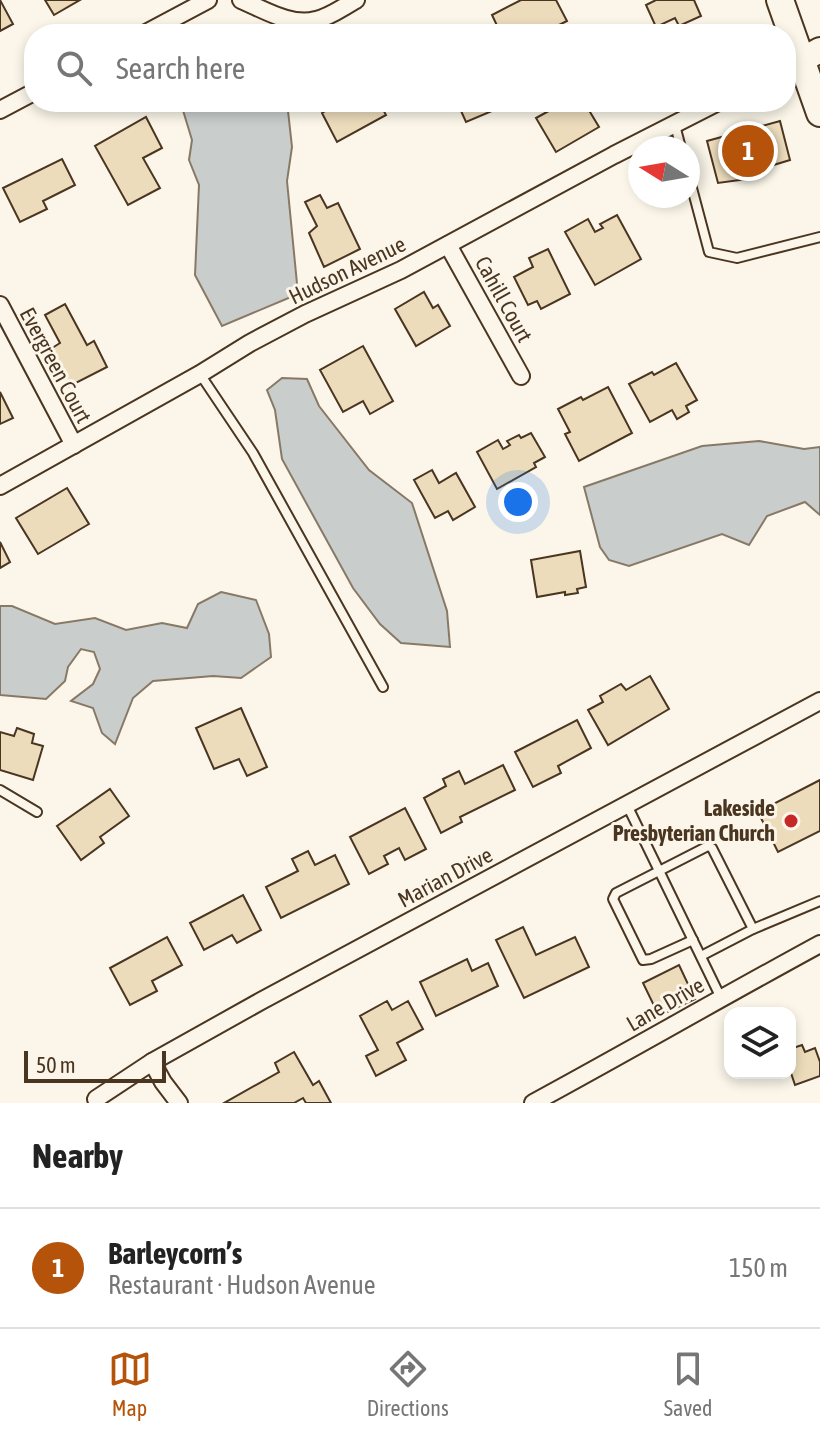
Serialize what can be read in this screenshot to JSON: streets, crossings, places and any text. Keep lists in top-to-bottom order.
{
  "streets": {
    "street": [
      "Hudson Avenue",
      "Cahill Court",
      "Evergreen Court",
      "Marian Drive",
      "Lane Drive"
    ]
  },
  "crossings": [
    ["Hudson Avenue", "Cahill Court"],
    ["Hudson Avenue", "Evergreen Court"]
  ],
  "places": ["Lakeside Presbyterian Church"],
  "scale_bar": "50 m",
  "north": "left",
  "page": {
    "search": "Search here",
    "pins": "1",
    "scale": "50 m",
    "heading": "Nearby",
    "list": [
      {
        "mark": "1",
        "name": "Barleycorn’s",
        "note": "Restaurant · Hudson Avenue",
        "value": "150 m"
      }
    ],
    "nav": ["Map", "Directions", "Saved"]
  }
}
